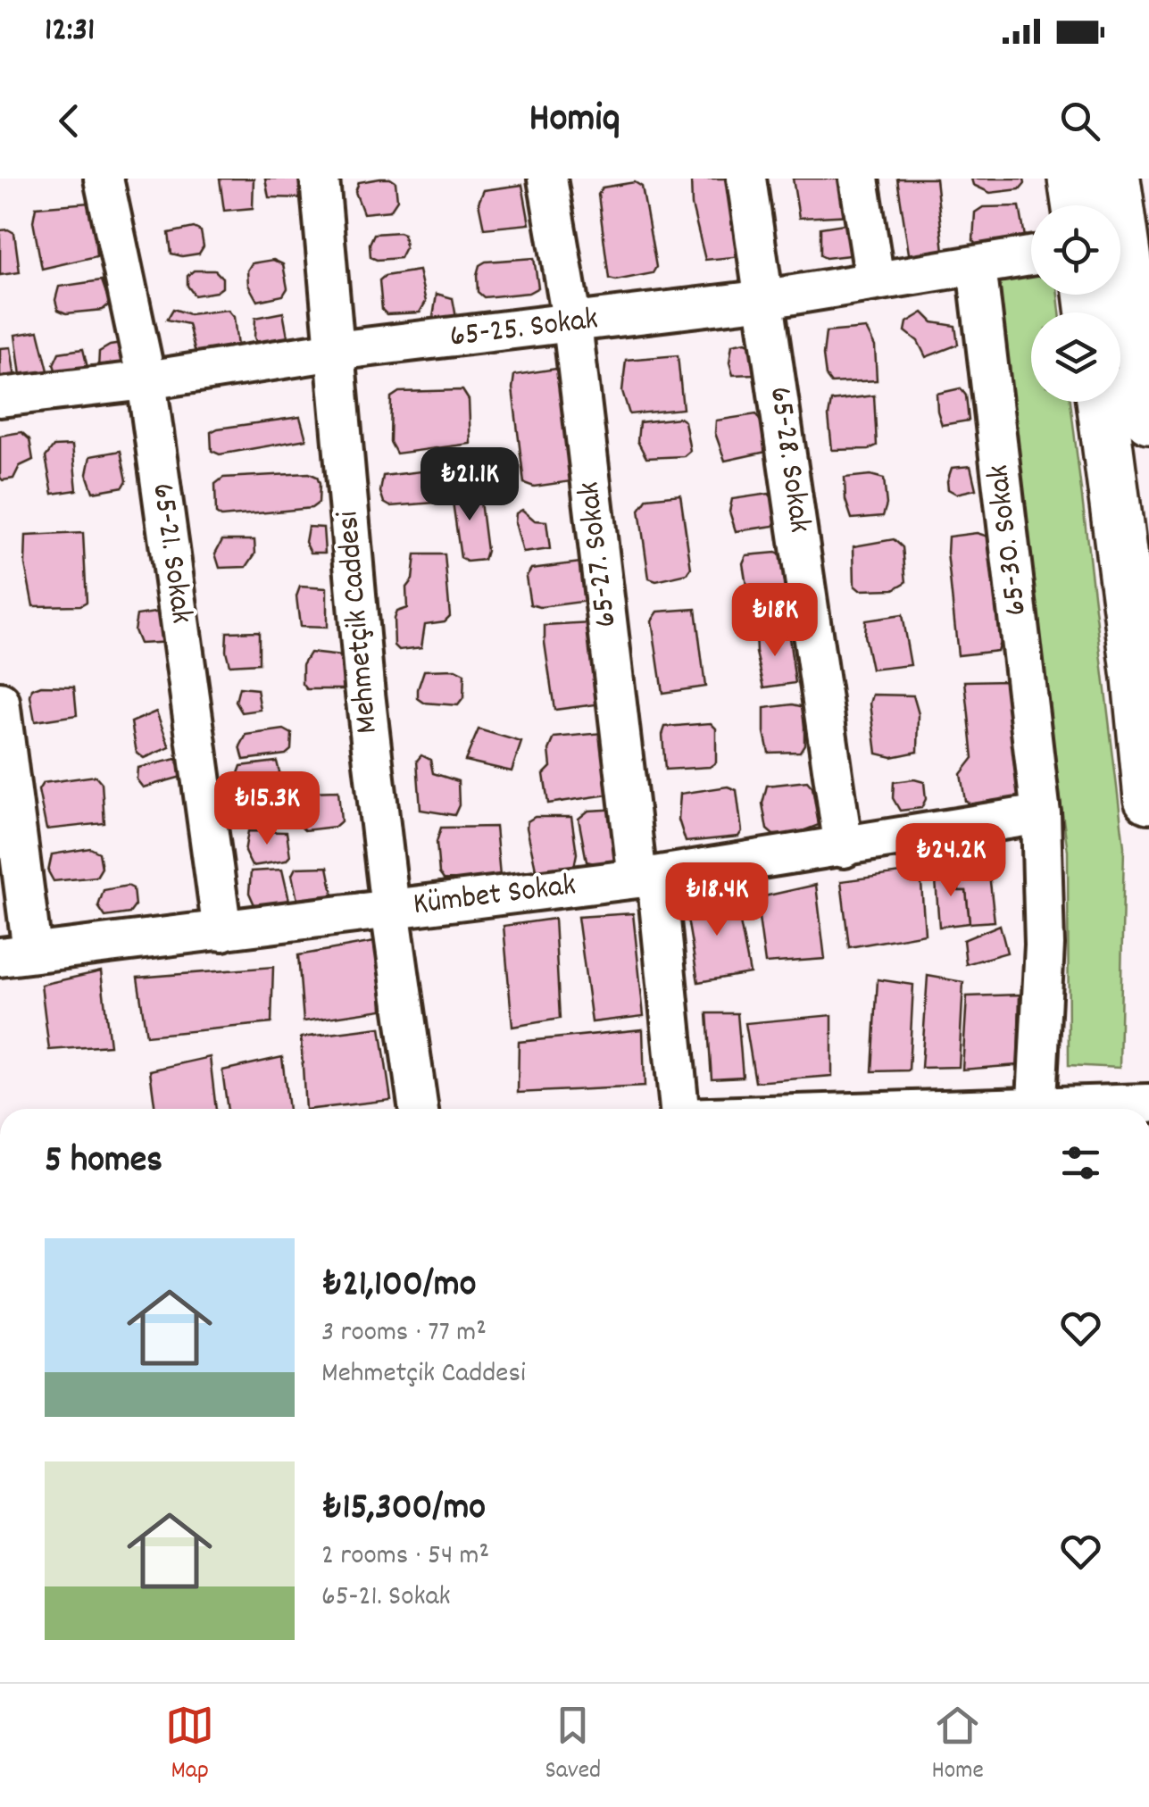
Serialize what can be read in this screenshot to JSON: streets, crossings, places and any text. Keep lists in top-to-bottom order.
{
  "streets": {
    "street": [
      "65-25. Sokak",
      "65-28. Sokak",
      "65-30. Sokak",
      "65-21. Sokak",
      "65-27. Sokak",
      "Mehmetçik Caddesi",
      "Kümbet Sokak"
    ]
  },
  "crossings": [
    ["65-25. Sokak", "65-28. Sokak"],
    ["65-25. Sokak", "65-30. Sokak"],
    ["65-25. Sokak", "65-21. Sokak"],
    ["65-25. Sokak", "65-27. Sokak"],
    ["65-25. Sokak", "Mehmetçik Caddesi"],
    ["65-28. Sokak", "Kümbet Sokak"],
    ["65-30. Sokak", "Kümbet Sokak"],
    ["65-21. Sokak", "Kümbet Sokak"],
    ["65-27. Sokak", "Kümbet Sokak"],
    ["Mehmetçik Caddesi", "Kümbet Sokak"]
  ],
  "page": {
    "status": "12:31",
    "header": "Homiq",
    "price": [
      "₺21.1K",
      "₺18K",
      "₺15.3K",
      "₺24.2K",
      "₺18.4K"
    ],
    "heading": "5 homes",
    "list": [
      {
        "name": "₺21,100/mo",
        "note": "3 rooms · 77 m² · Mehmetçik Caddesi"
      },
      {
        "name": "₺15,300/mo",
        "note": "2 rooms · 54 m² · 65-21. Sokak"
      }
    ],
    "tabs": ["Map", "Saved", "Home"]
  }
}
